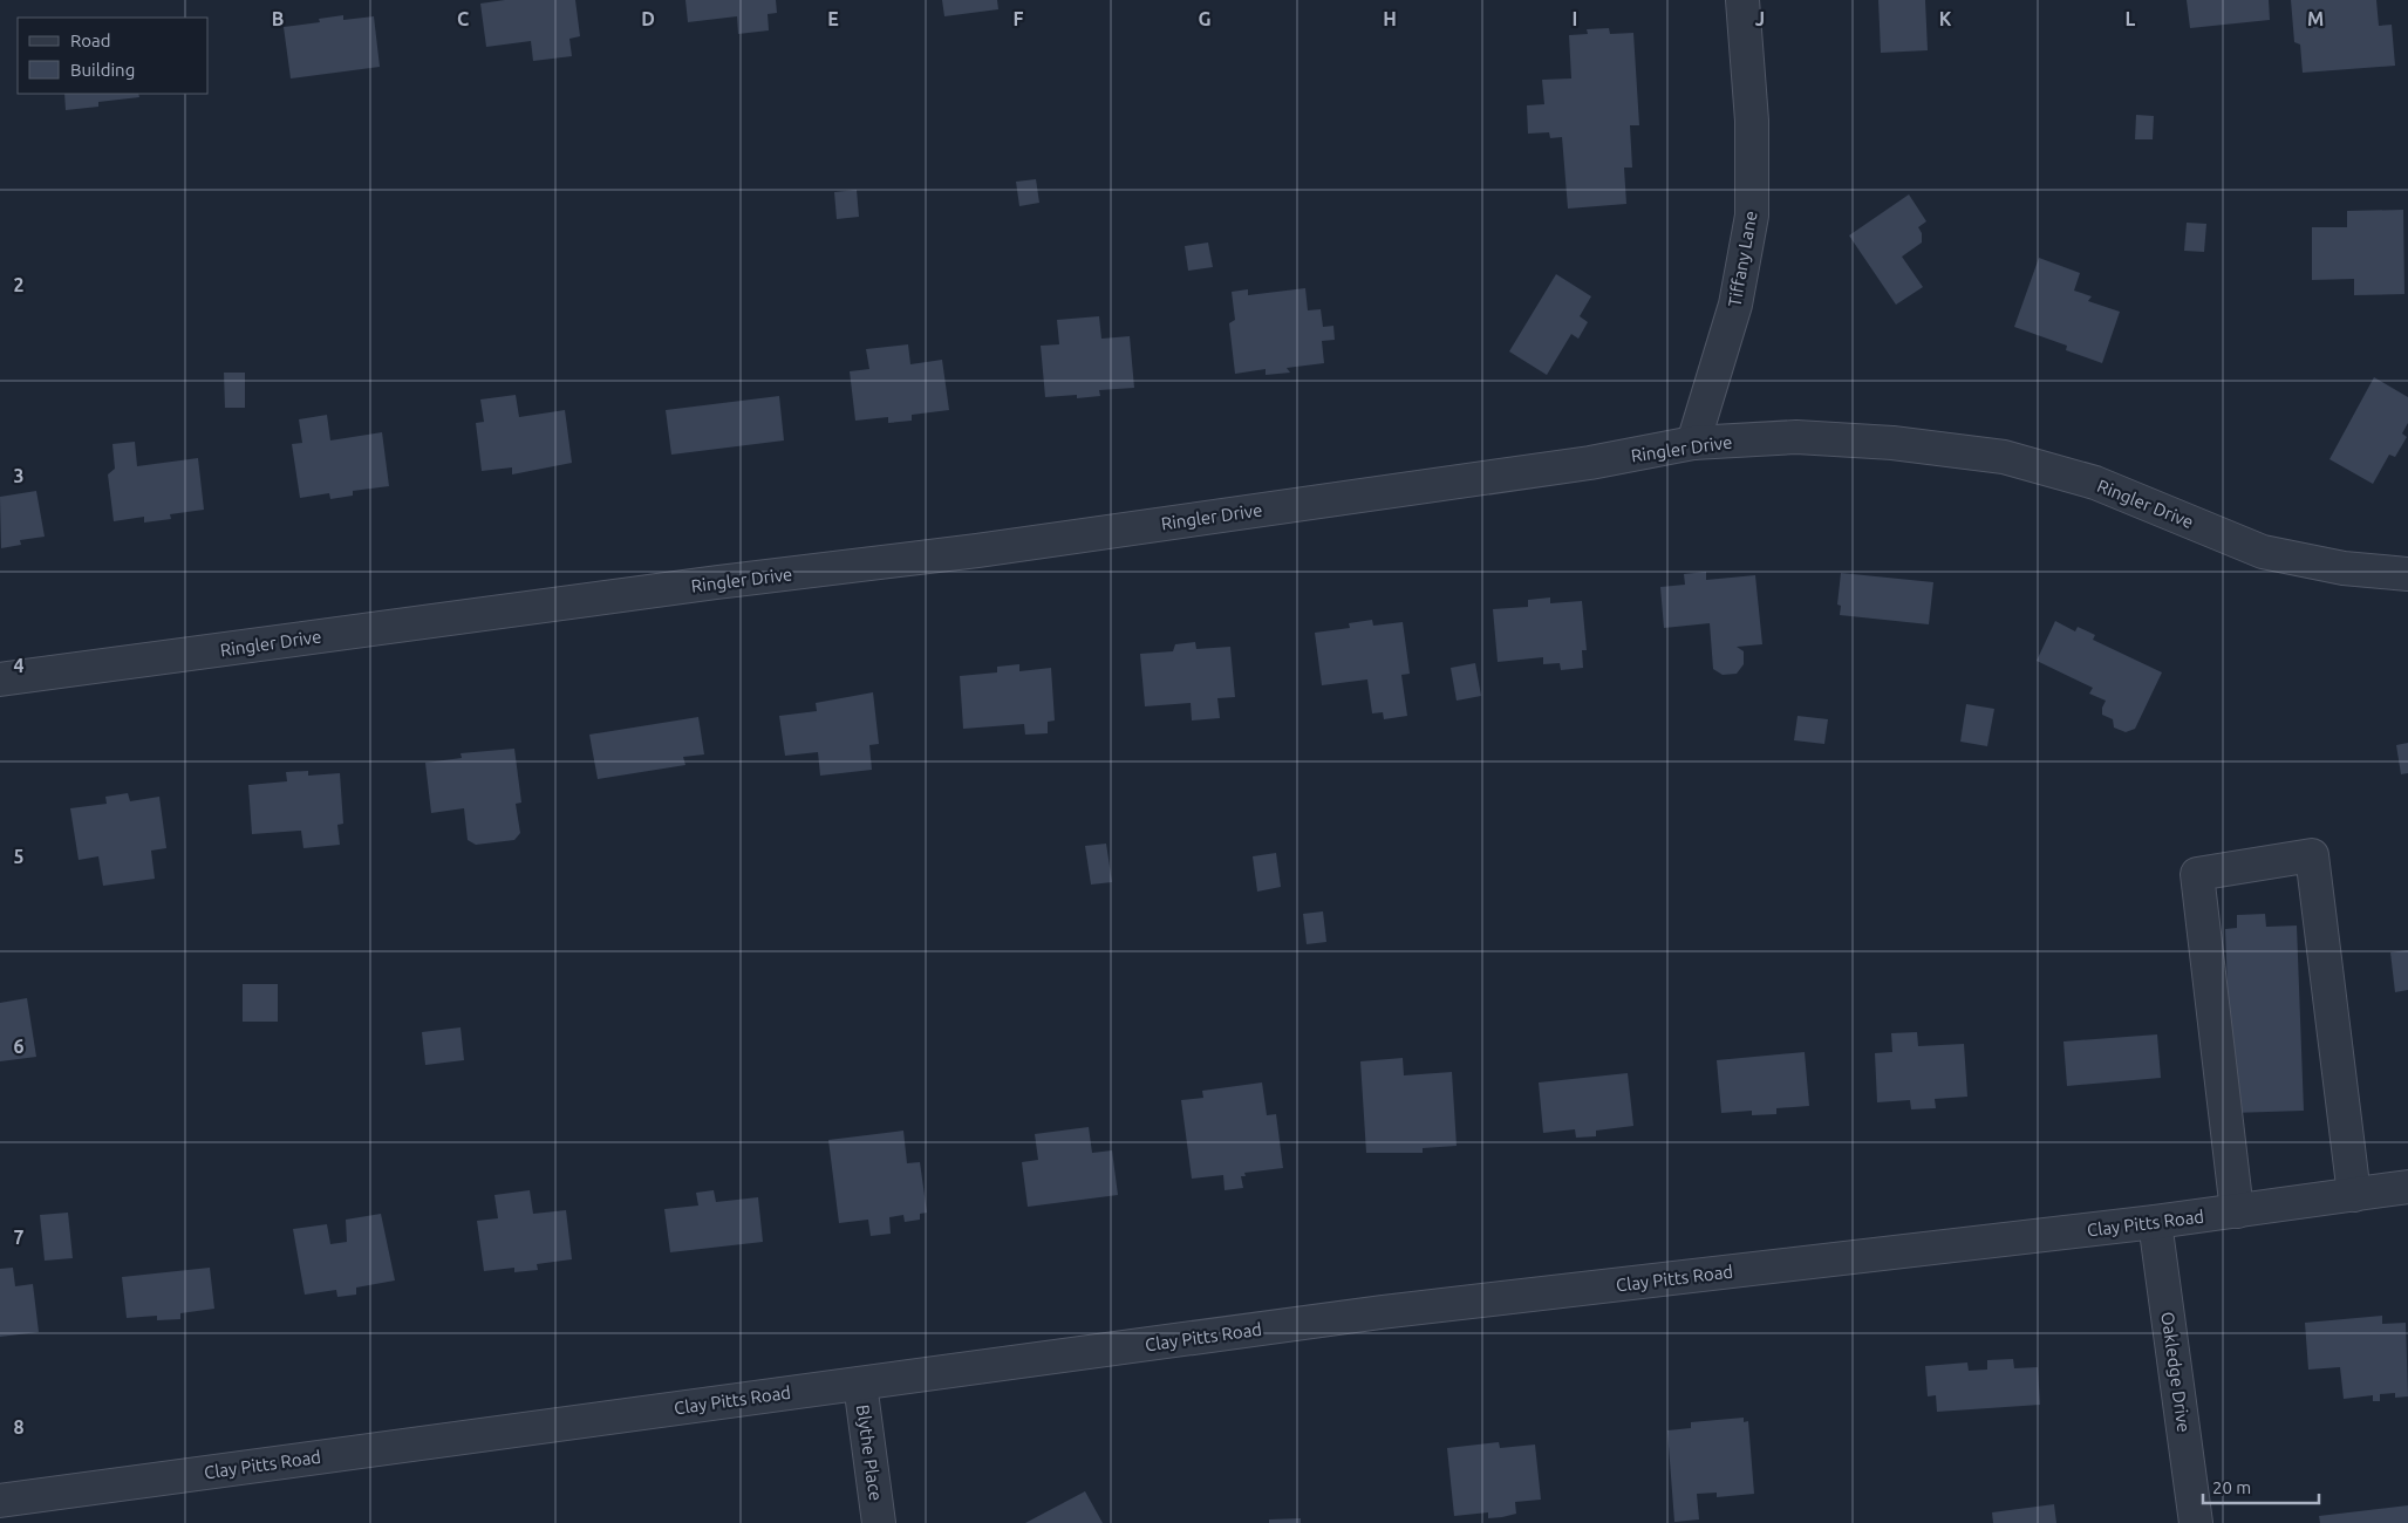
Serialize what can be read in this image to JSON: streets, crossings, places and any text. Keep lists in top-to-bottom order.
{
  "streets": {
    "street": [
      "Tiffany Lane",
      "Ringler Drive",
      "Clay Pitts Road",
      "Oakledge Drive",
      "Blythe Place"
    ]
  },
  "crossings": [
    ["Tiffany Lane", "Ringler Drive"],
    ["Clay Pitts Road", "Oakledge Drive"],
    ["Clay Pitts Road", "Blythe Place"]
  ],
  "legend": ["Road", "Building"],
  "scale_bar": "20 m",
  "grid": {
    "columns": [
      "B",
      "C",
      "D",
      "E",
      "F",
      "G",
      "H",
      "I",
      "J",
      "K",
      "L",
      "M"
    ],
    "rows": [
      "2",
      "3",
      "4",
      "5",
      "6",
      "7",
      "8"
    ]
  }
}
